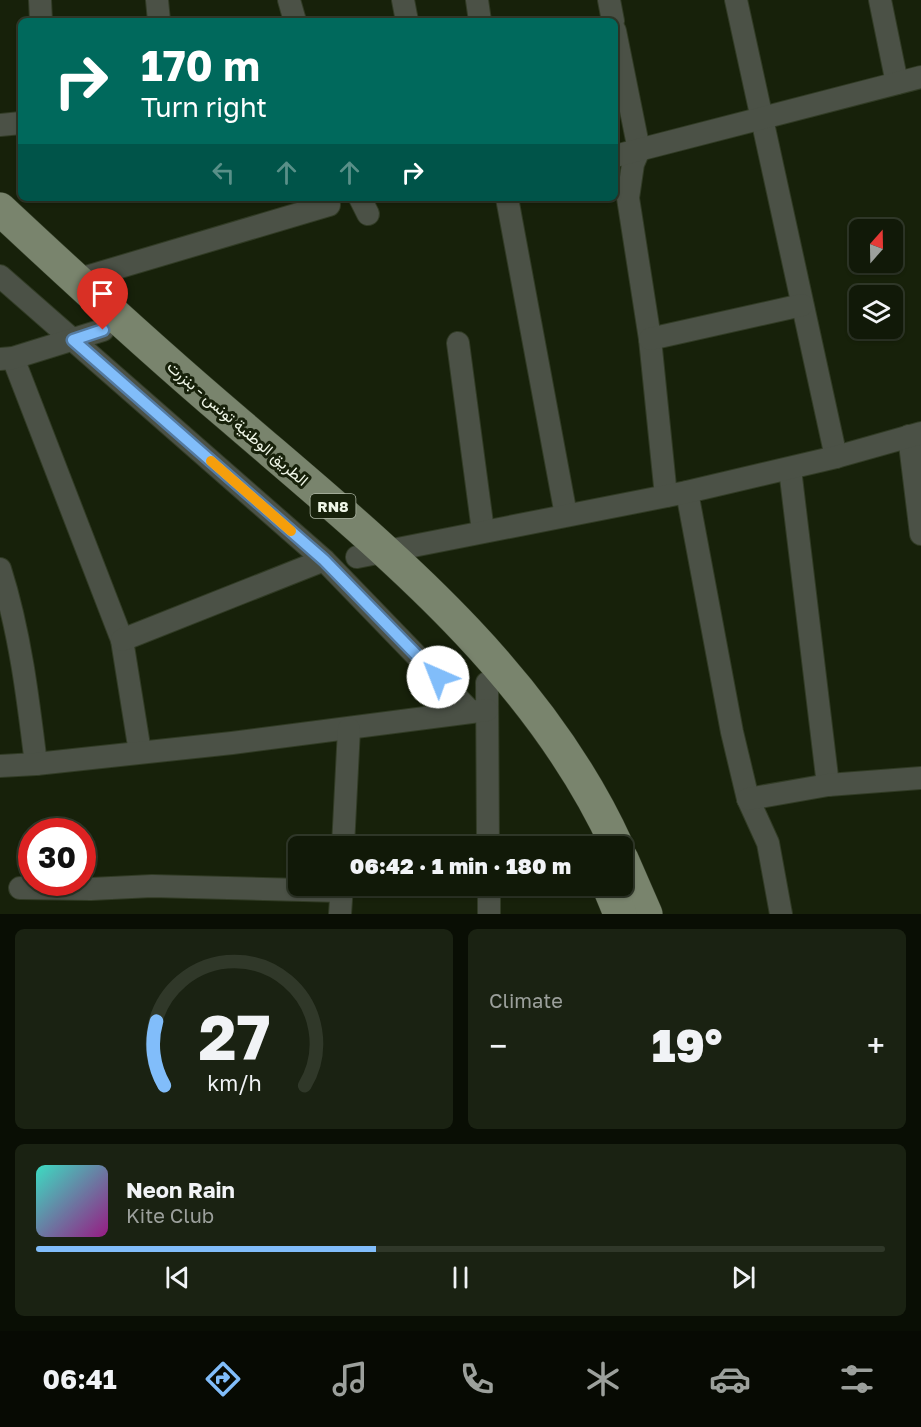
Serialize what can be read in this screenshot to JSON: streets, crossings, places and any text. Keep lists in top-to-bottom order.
{
  "streets": {
    "main road": ["الطريق الوطنية تونس - بنزرت", "RN8"]
  },
  "north": "top",
  "page": {
    "turn": ["170 m", "Turn right"],
    "limit": "30",
    "trip": "06:42 · 1 min · 180 m",
    "tile": "Climate",
    "heat": ["−", "19°", "+"],
    "song": ["Neon Rain", "Kite Club"],
    "tabs": "06:41",
    "gauge": ["27", "km/h"]
  }
}
